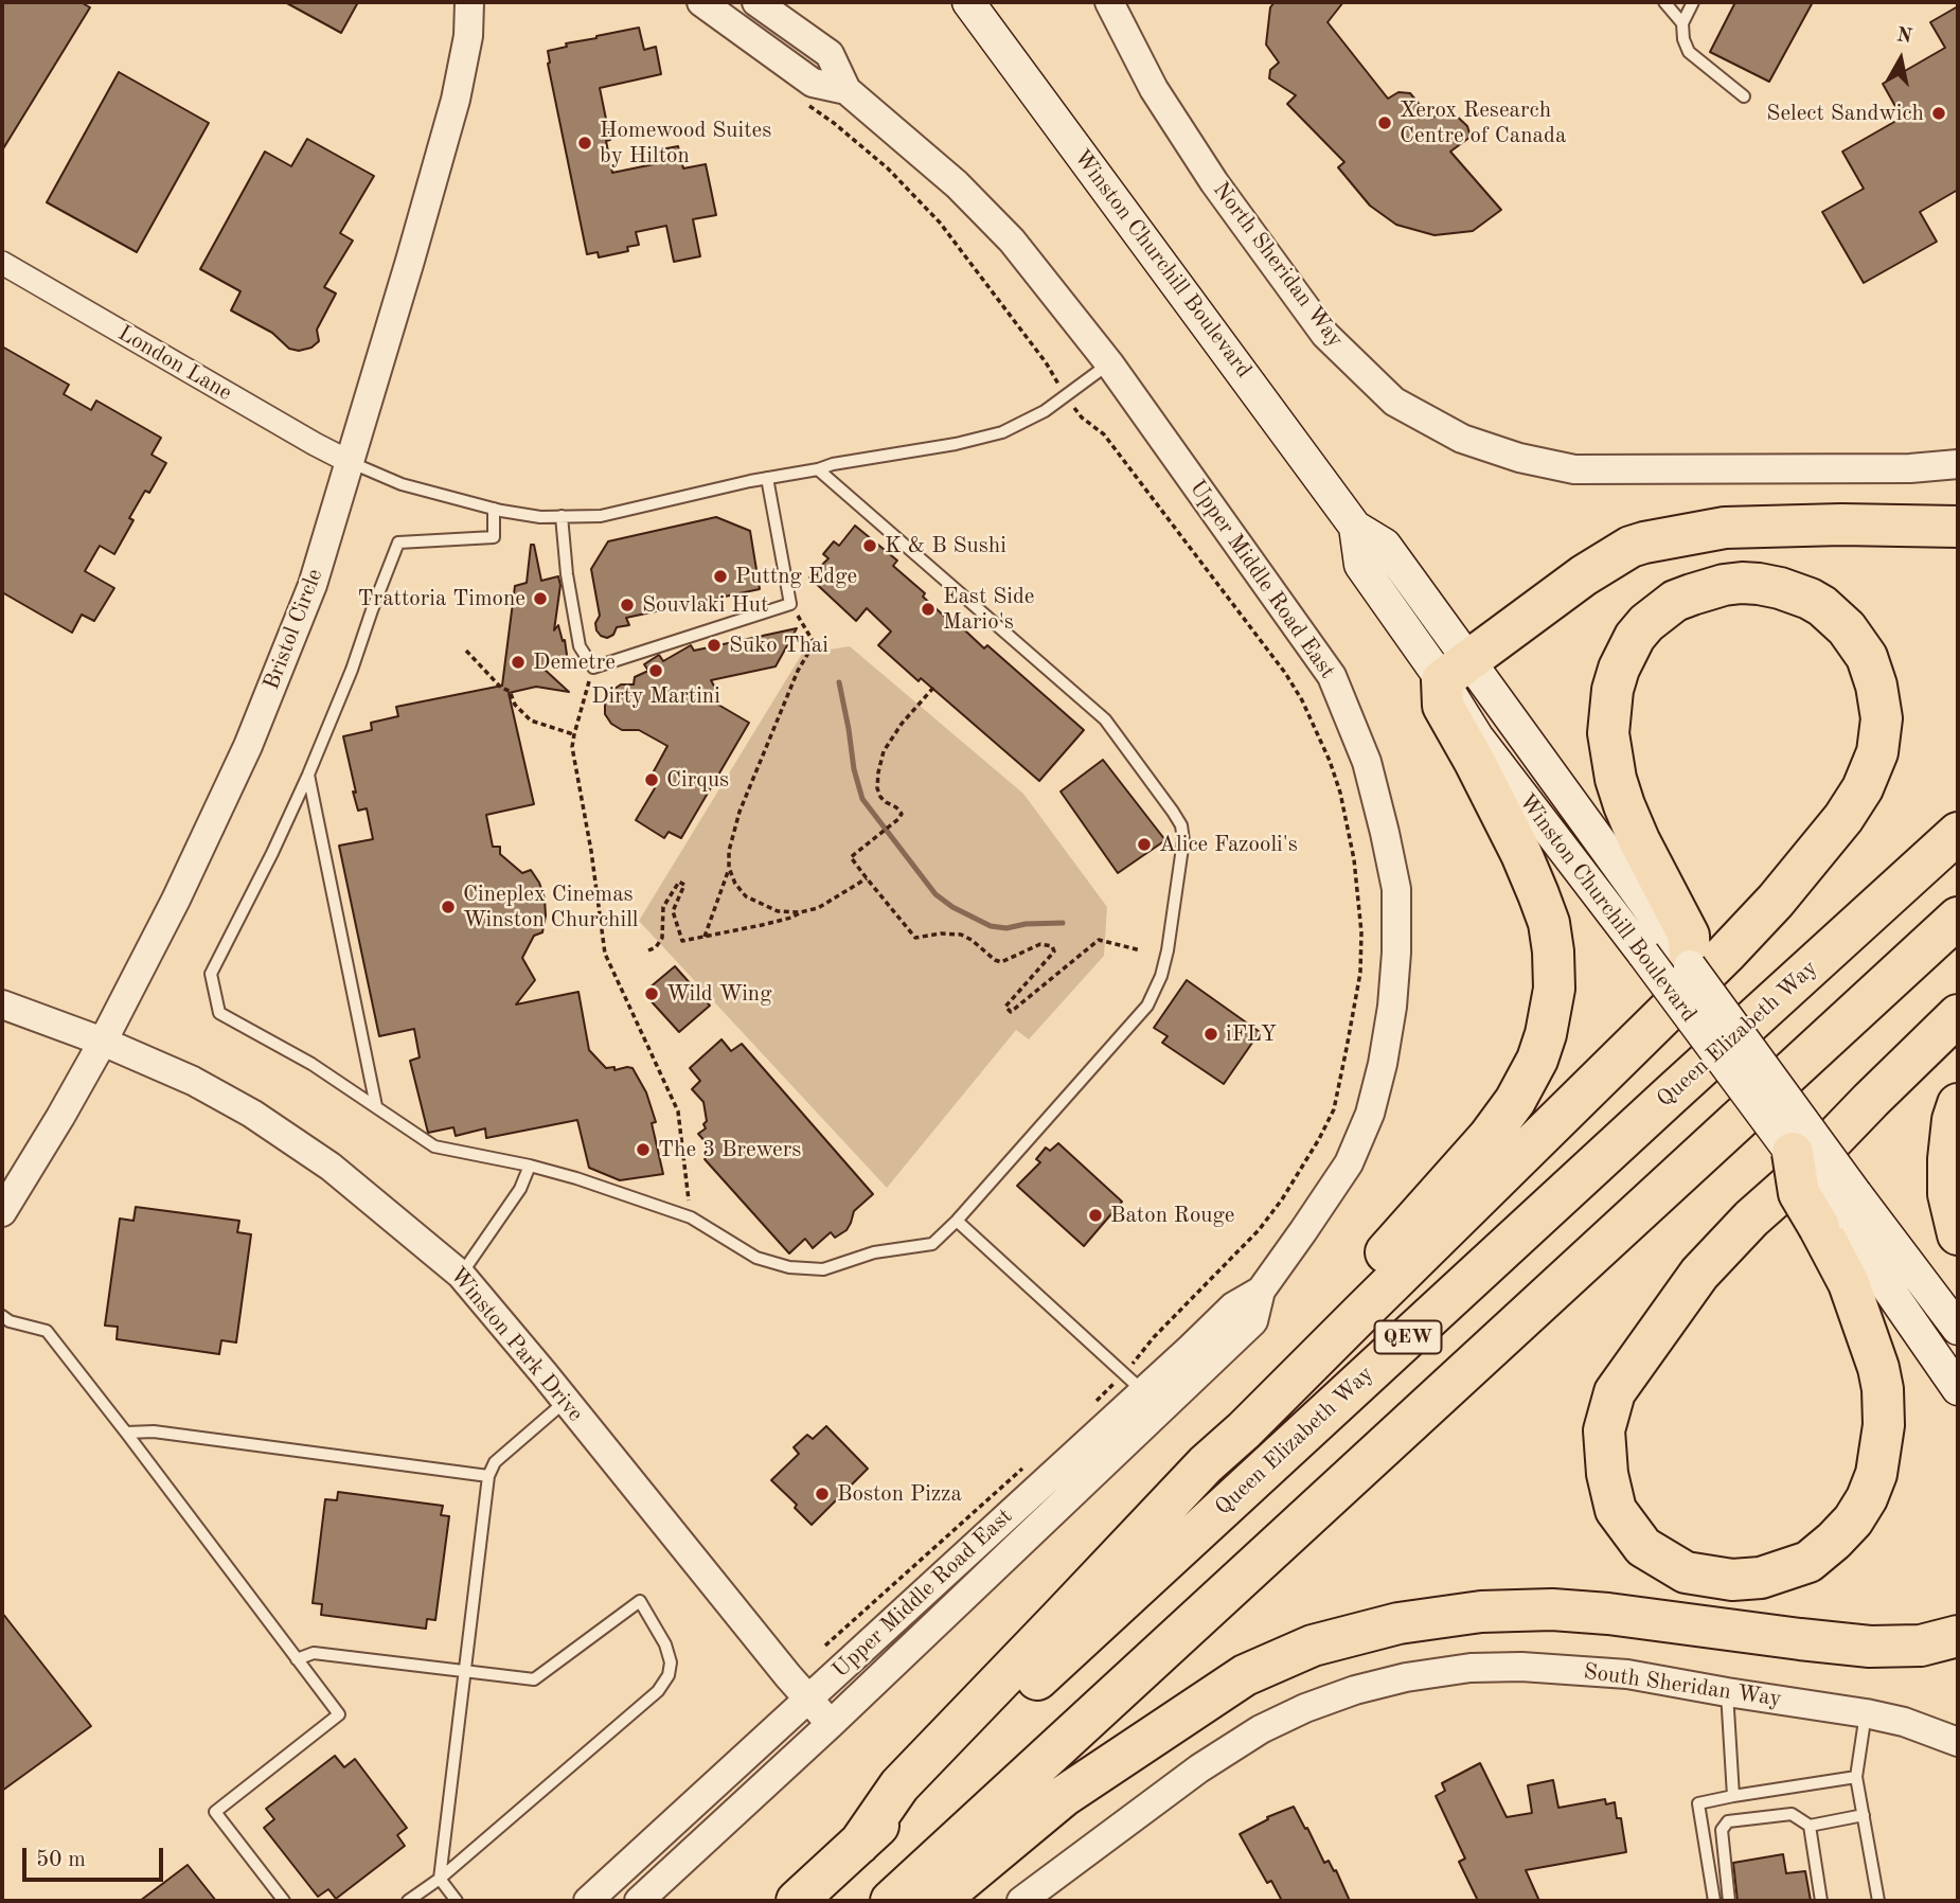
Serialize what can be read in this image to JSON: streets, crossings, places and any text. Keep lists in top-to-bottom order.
{
  "streets": {
    "highway": ["Queen Elizabeth Way", "QEW"],
    "main road": ["Winston Churchill Boulevard"],
    "street": [
      "North Sheridan Way",
      "London Lane",
      "Upper Middle Road East",
      "Bristol Circle",
      "Winston Park Drive",
      "South Sheridan Way"
    ]
  },
  "crossings": [
    ["London Lane", "Bristol Circle"],
    ["Upper Middle Road East", "Winston Park Drive"],
    ["Bristol Circle", "Winston Park Drive"]
  ],
  "places": [
    "Select Sandwich",
    "Xerox Research Centre of Canada",
    "Homewood Suites by Hilton",
    "K & B Sushi",
    "Puttng Edge",
    "Trattoria Timone",
    "Souvlaki Hut",
    "East Side Mario's",
    "Suko Thai",
    "Demetre",
    "Dirty Martini",
    "Cirqus",
    "Alice Fazooli's",
    "Cineplex Cinemas Winston Churchill",
    "Wild Wing",
    "iFLY",
    "The 3 Brewers",
    "Baton Rouge",
    "Boston Pizza"
  ],
  "scale_bar": "50 m",
  "north": "top"
}
